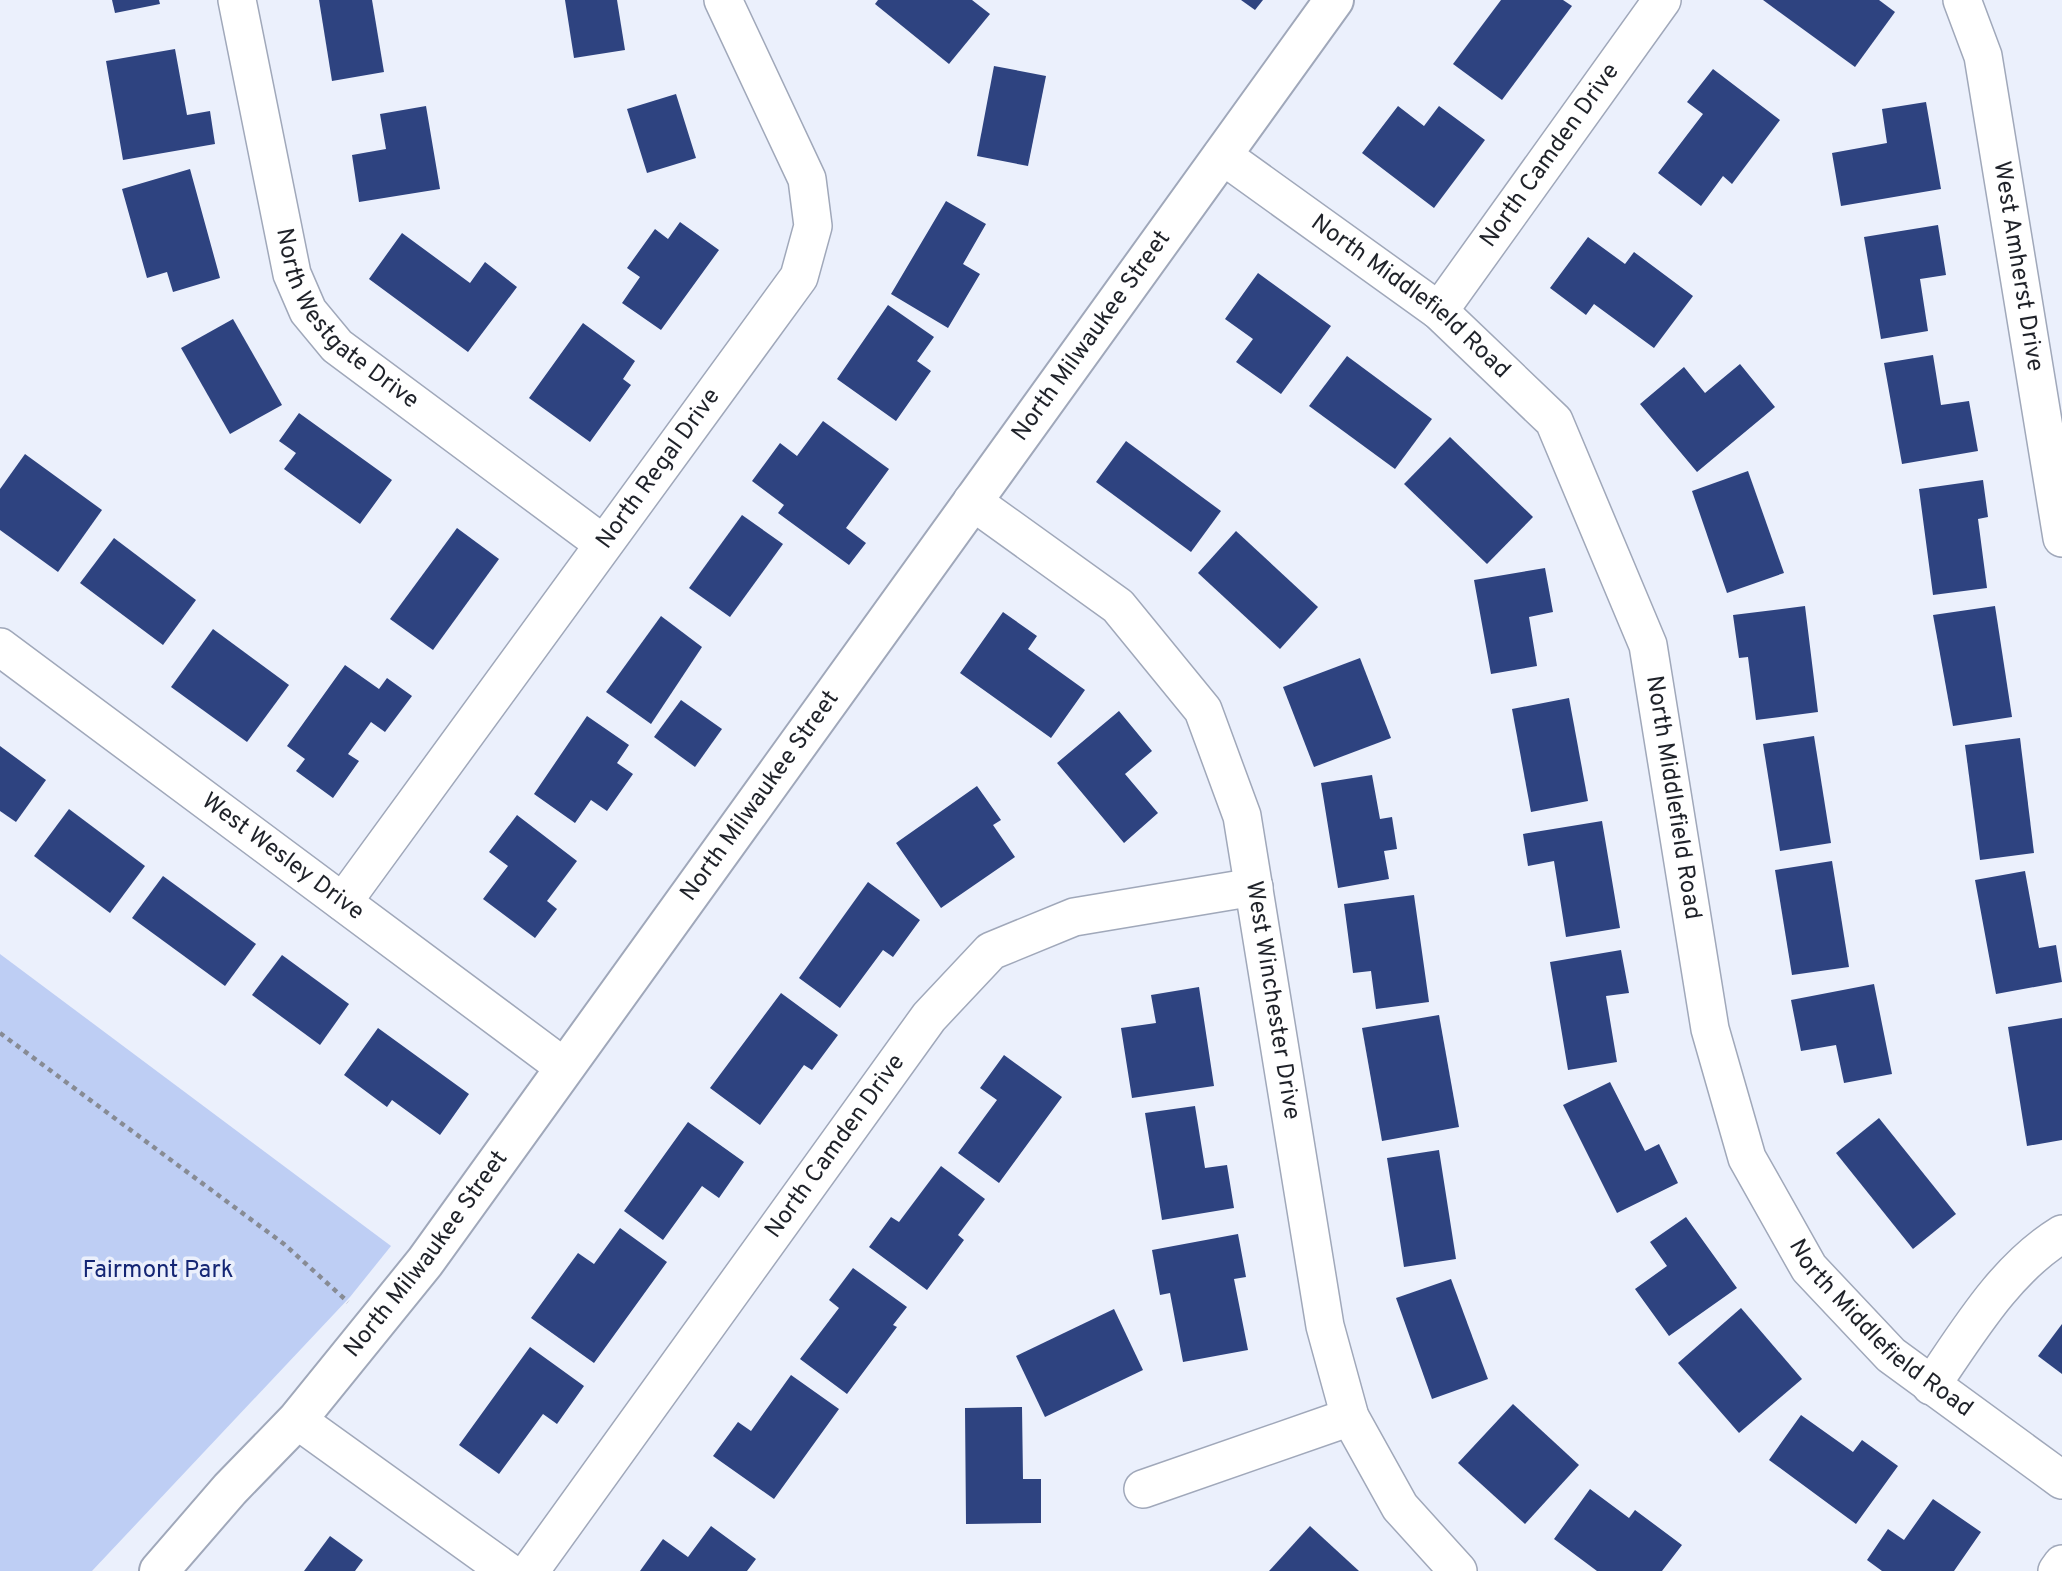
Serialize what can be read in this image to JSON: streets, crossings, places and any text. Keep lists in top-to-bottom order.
{
  "streets": {
    "main road": ["North Milwaukee Street"],
    "street": [
      "North Camden Drive",
      "West Amherst Drive",
      "North Middlefield Road",
      "North Westgate Drive",
      "North Regal Drive",
      "West Wesley Drive",
      "West Winchester Drive"
    ]
  },
  "crossings": [
    ["North Camden Drive", "North Middlefield Road"],
    ["North Camden Drive", "West Winchester Drive"],
    ["North Middlefield Road", "North Milwaukee Street"],
    ["North Westgate Drive", "North Regal Drive"],
    ["North Milwaukee Street", "West Wesley Drive"],
    ["North Milwaukee Street", "West Winchester Drive"],
    ["North Regal Drive", "West Wesley Drive"]
  ],
  "parks": ["Fairmont Park"]
}
